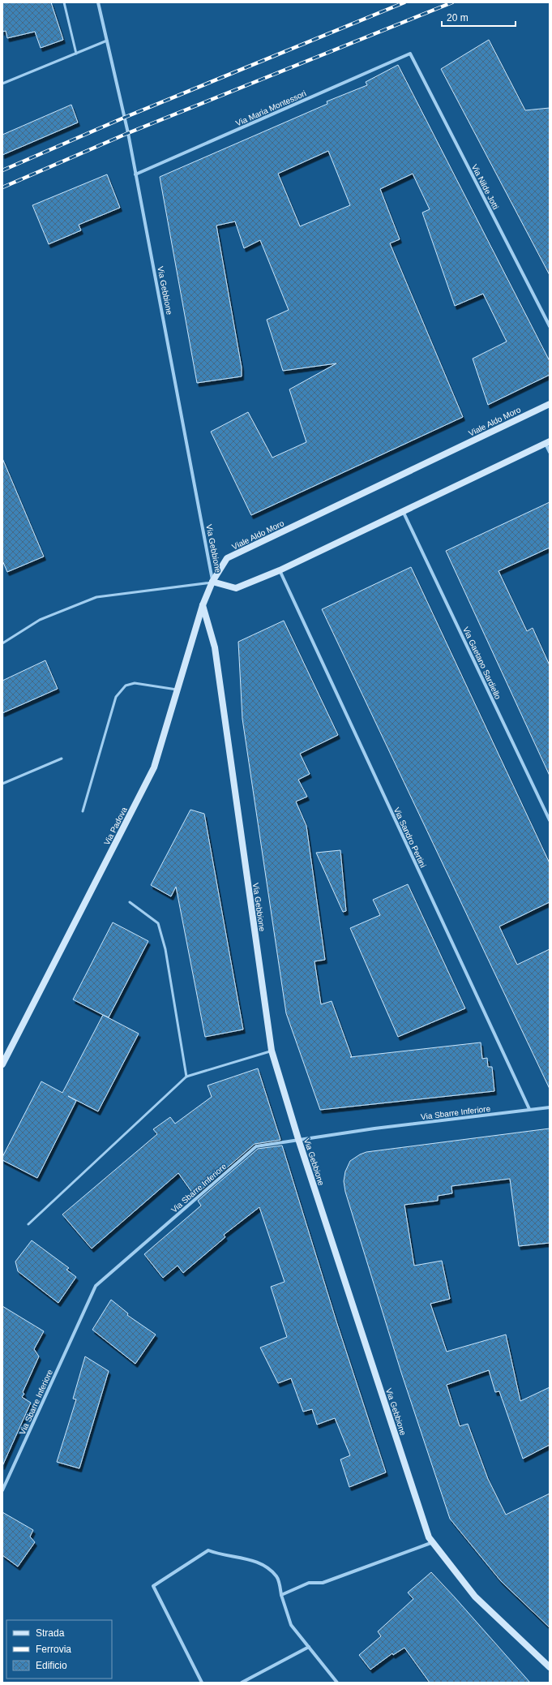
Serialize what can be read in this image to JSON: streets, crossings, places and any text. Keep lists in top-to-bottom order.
{
  "streets": {
    "street": [
      "Via Maria Montessori",
      "Via Nilde Jotti",
      "Via Gebbione",
      "Viale Aldo Moro",
      "Via Gaetano Sardiello",
      "Via Padova",
      "Via Sandro Pertini",
      "Via Sbarre Inferiore"
    ]
  },
  "crossings": [
    ["Via Maria Montessori", "Via Nilde Jotti"],
    ["Via Maria Montessori", "Via Gebbione"],
    ["Via Gebbione", "Viale Aldo Moro"],
    ["Via Gebbione", "Via Padova"],
    ["Via Gebbione", "Via Sbarre Inferiore"],
    ["Viale Aldo Moro", "Via Padova"],
    ["Via Sandro Pertini", "Via Sbarre Inferiore"]
  ],
  "legend": ["Strada", "Ferrovia", "Edificio"],
  "scale_bar": "20 m"
}
